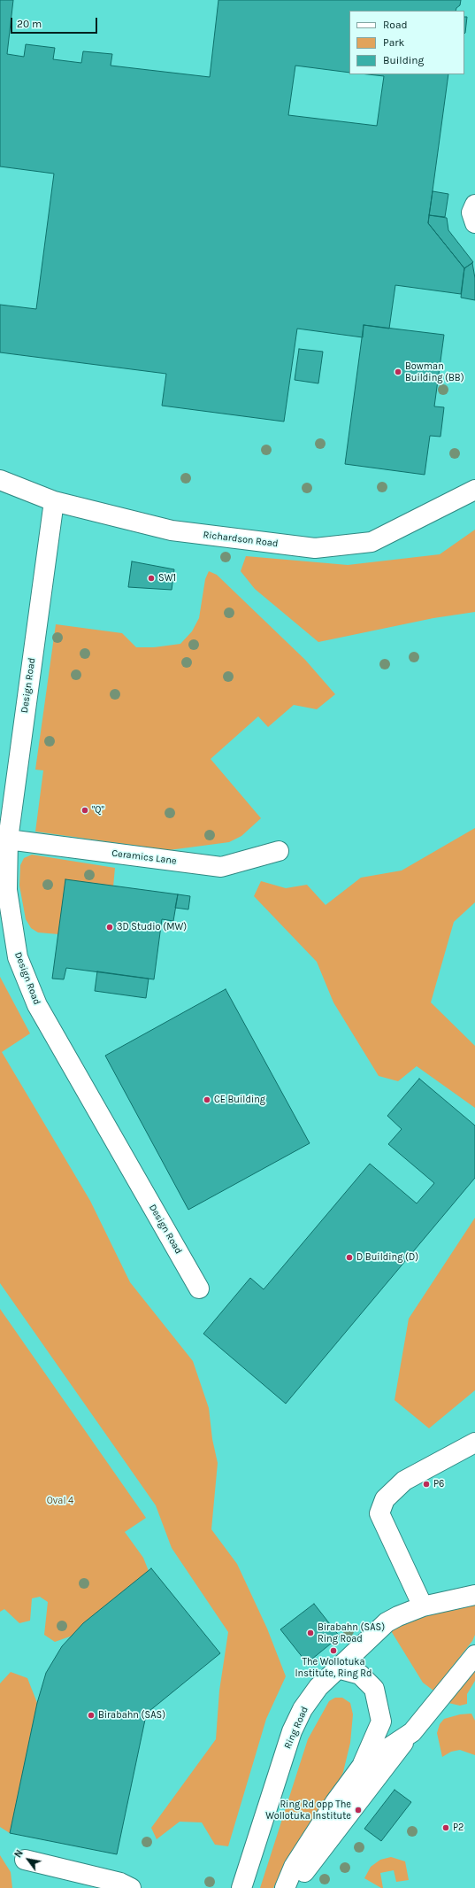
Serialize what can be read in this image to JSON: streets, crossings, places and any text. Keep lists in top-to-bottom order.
{
  "streets": {
    "street": [
      "Richardson Road",
      "Design Road",
      "Ceramics Lane",
      "Ring Road"
    ]
  },
  "crossings": [
    ["Richardson Road", "Design Road"],
    ["Design Road", "Ceramics Lane"]
  ],
  "parks": ["Oval 4"],
  "places": [
    "Bowman Building (BB)",
    "SW1",
    "\"Q\"",
    "3D Studio (MW)",
    "CE Building",
    "D Building (D)",
    "P6",
    "Birabahn (SAS) Ring Road",
    "The Wollotuka Institute, Ring Rd",
    "Birabahn (SAS)",
    "Ring Rd opp The Wollotuka Institute",
    "P2"
  ],
  "legend": ["Road", "Park", "Building"],
  "scale_bar": "20 m",
  "north": "top left"
}
